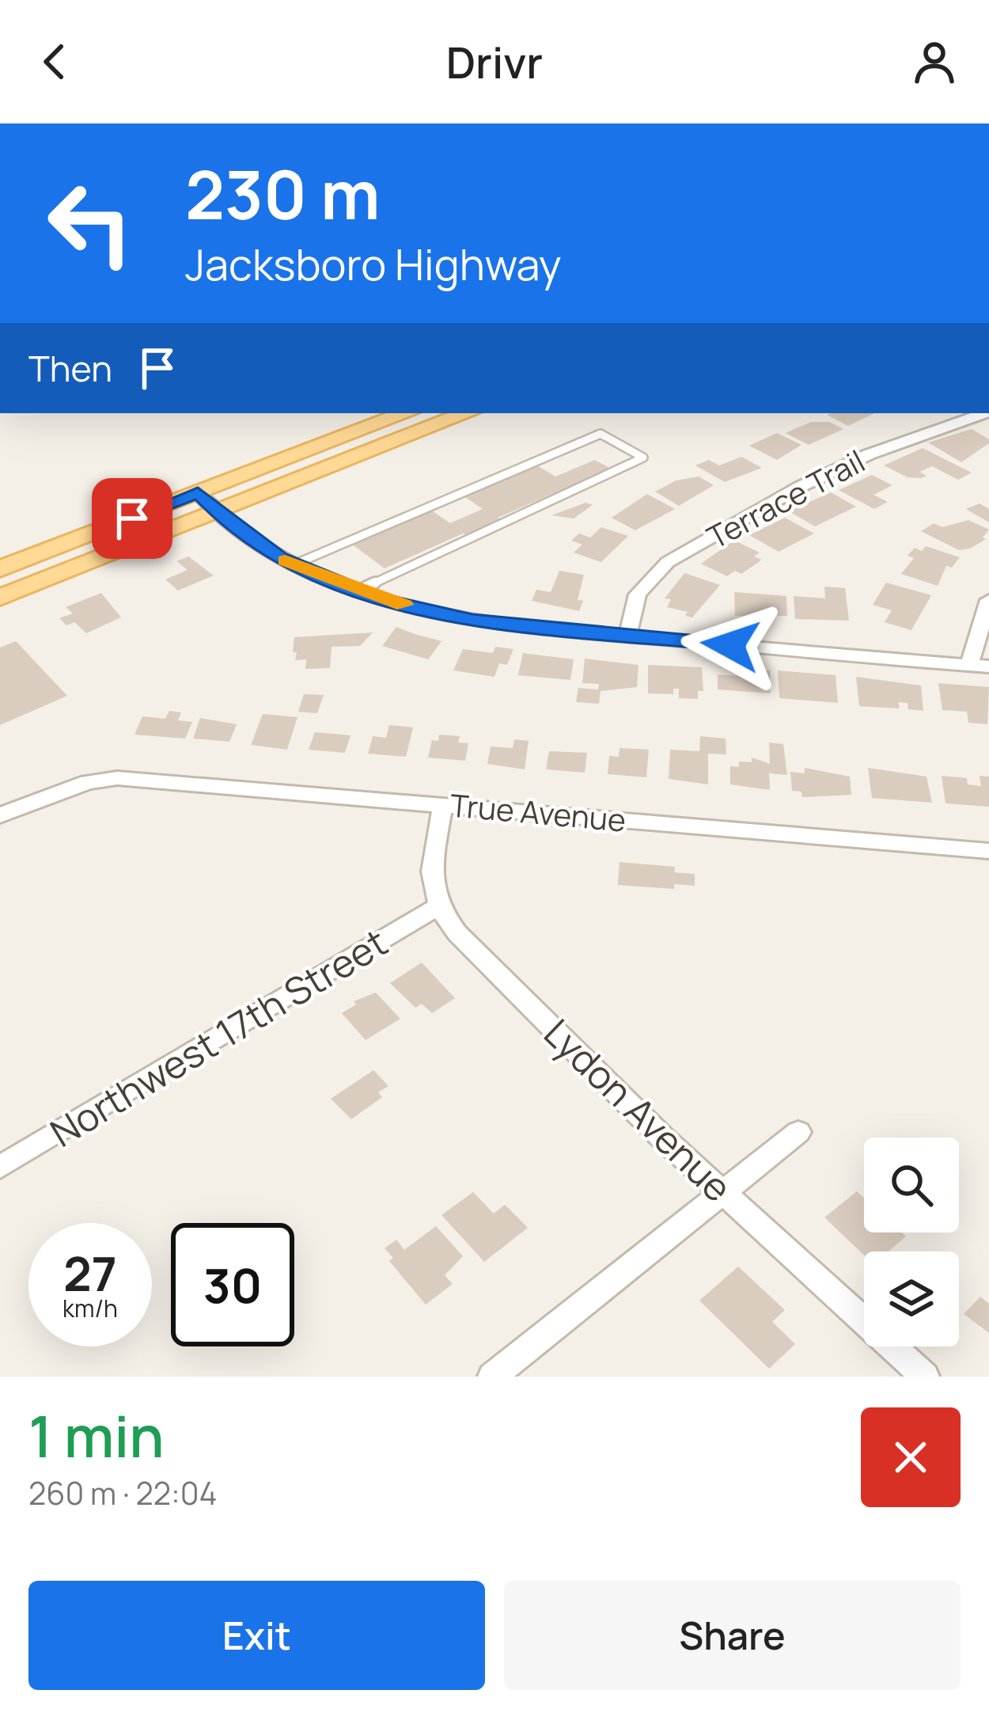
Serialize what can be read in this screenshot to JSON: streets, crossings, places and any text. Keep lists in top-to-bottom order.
{
  "streets": {
    "street": [
      "Terrace Trail",
      "True Avenue",
      "Northwest 17th Street",
      "Lydon Avenue"
    ]
  },
  "crossings": [
    ["Northwest 17th Street", "Lydon Avenue"]
  ],
  "page": {
    "header": "Drivr",
    "turn": ["230 m", "Jacksboro Highway"],
    "then": "Then",
    "speed": "27 km/h",
    "limit": "30",
    "heading": ["1 min", "260 m · 22:04"],
    "buttons": ["Exit", "Share"]
  }
}
